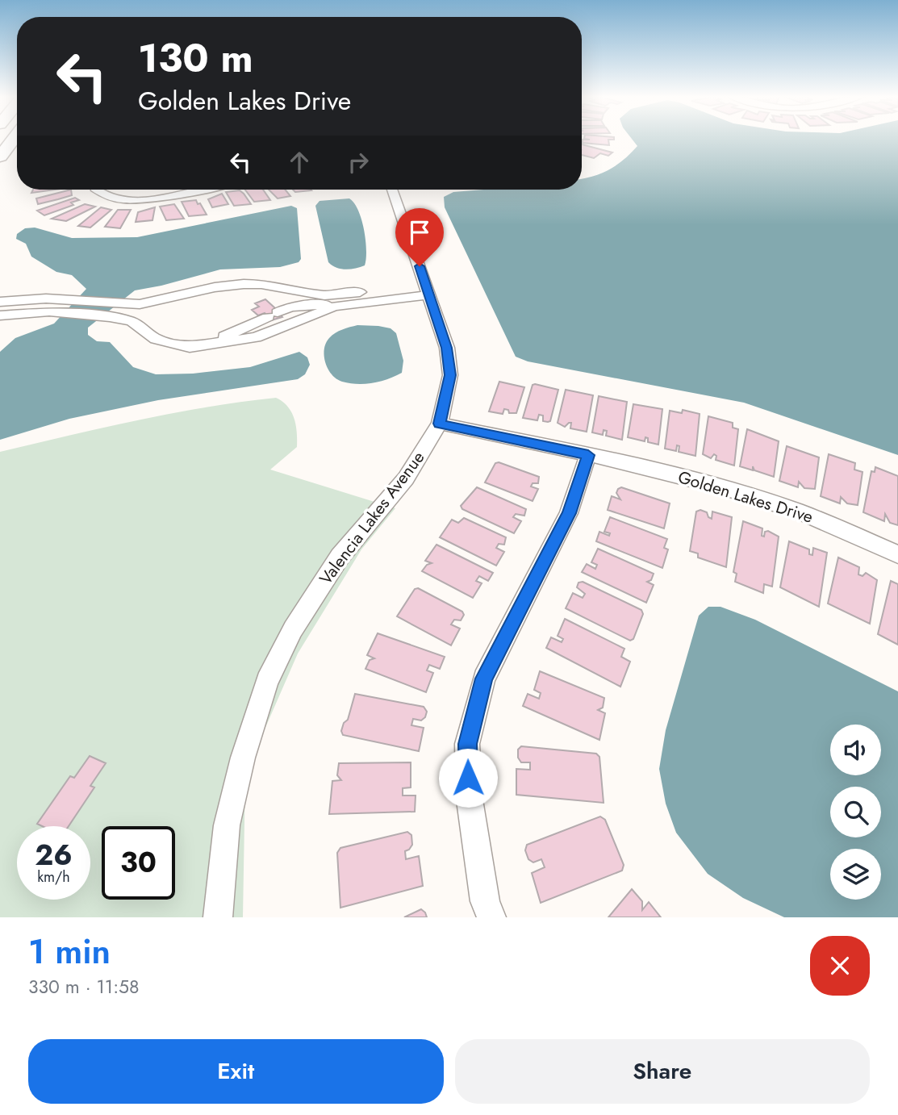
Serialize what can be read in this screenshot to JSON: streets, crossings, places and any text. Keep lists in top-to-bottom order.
{
  "streets": {
    "street": ["Golden Lakes Drive", "Valencia Lakes Avenue"]
  },
  "crossings": [
    ["Golden Lakes Drive", "Valencia Lakes Avenue"]
  ],
  "page": {
    "turn": ["130 m", "Golden Lakes Drive"],
    "speed": "26 km/h",
    "limit": "30",
    "heading": ["1 min", "330 m · 11:58"],
    "buttons": ["Exit", "Share"]
  }
}
